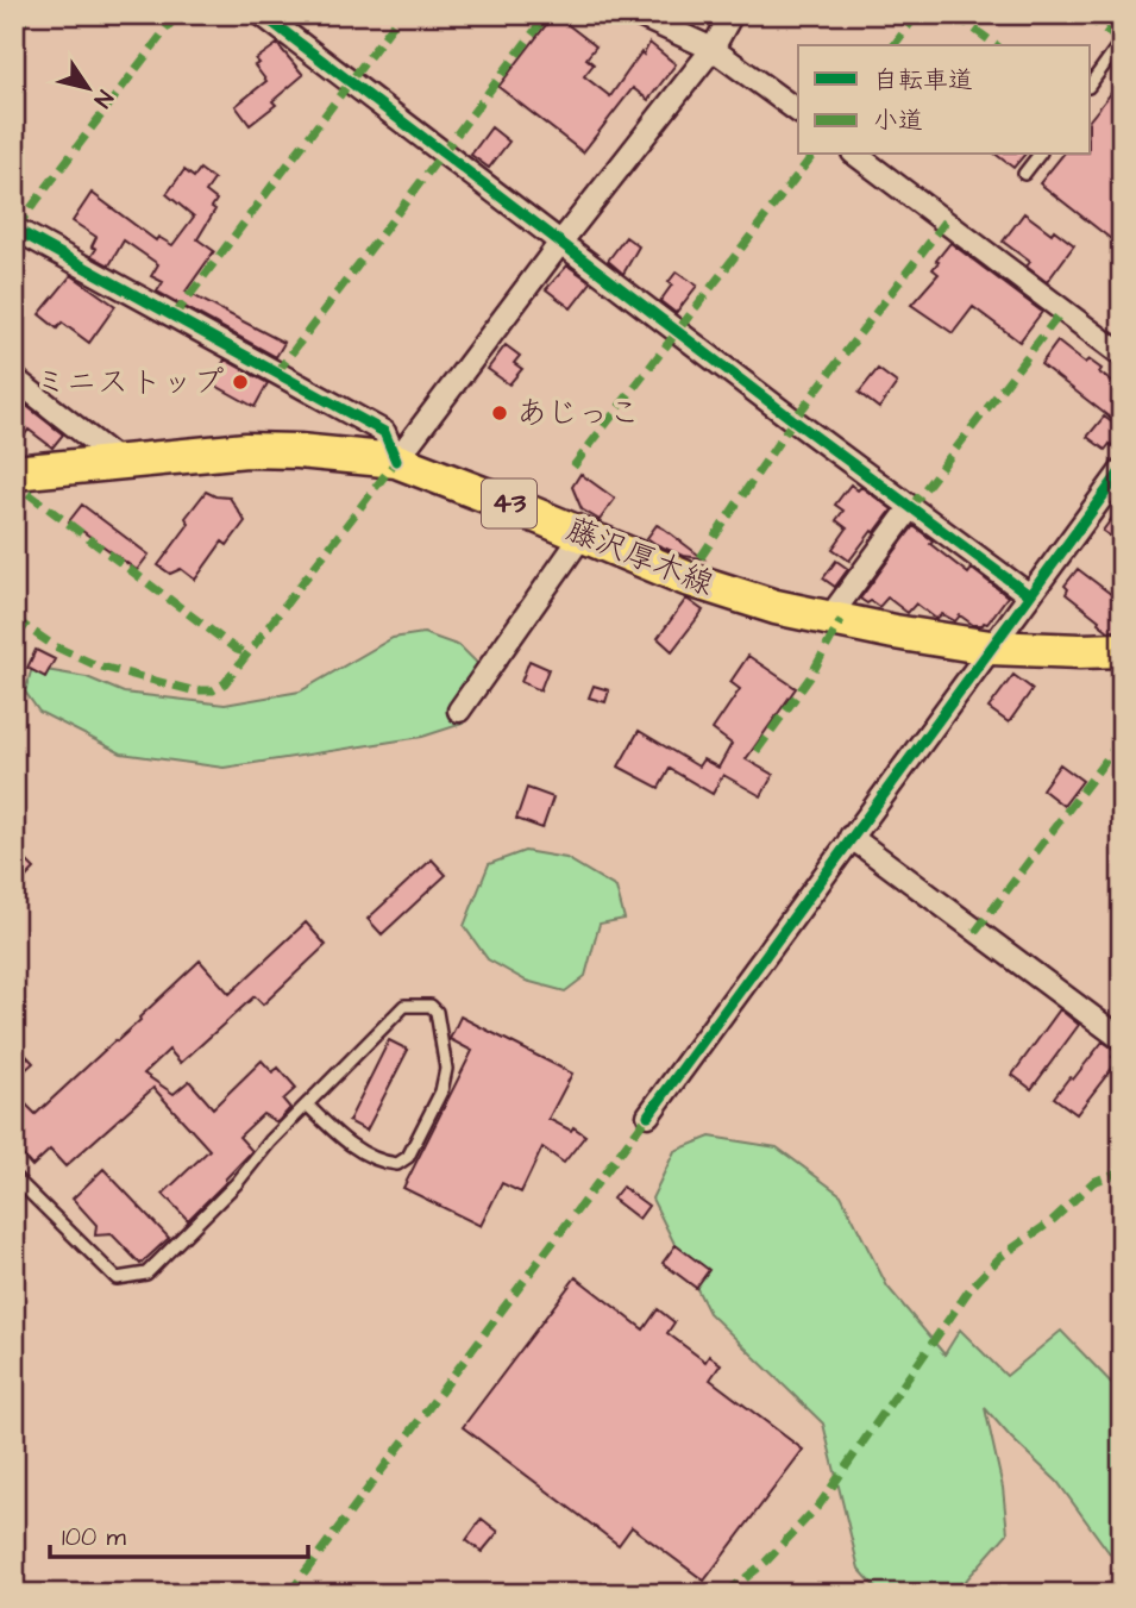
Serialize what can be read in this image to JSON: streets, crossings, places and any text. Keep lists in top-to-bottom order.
{
  "streets": {
    "main road": ["43", "藤沢厚木線"]
  },
  "places": ["ミニストップ", "あじっこ"],
  "legend": ["自転車道", "小道"],
  "scale_bar": "100 m",
  "north": "bottom right"
}
